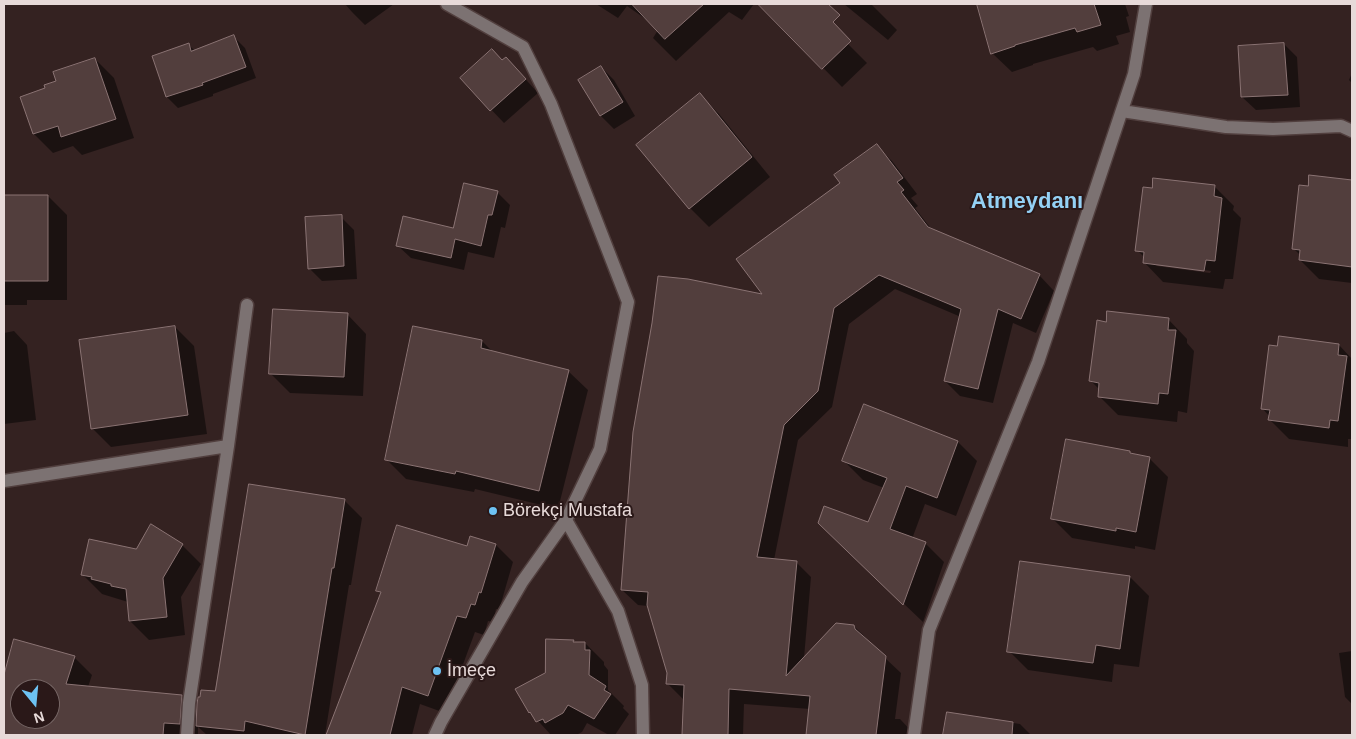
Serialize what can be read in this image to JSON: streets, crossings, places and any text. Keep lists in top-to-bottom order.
{
  "districts": ["Atmeydanı"],
  "places": ["Börekçi Mustafa", "İmeçe"],
  "north": "bottom"
}
